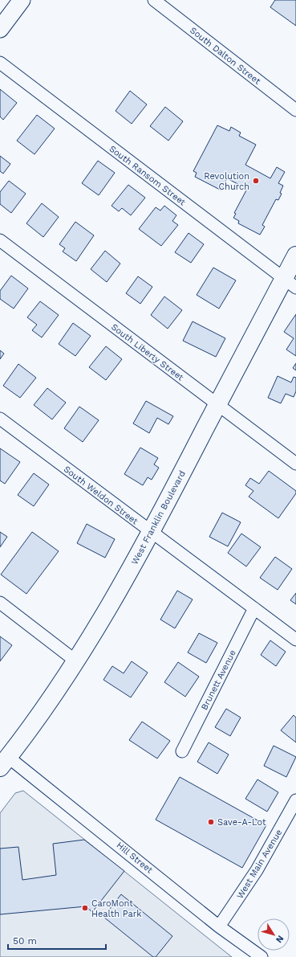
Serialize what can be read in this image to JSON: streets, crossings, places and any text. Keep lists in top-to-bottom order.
{
  "streets": {
    "main road": ["West Franklin Boulevard"],
    "street": [
      "South Dalton Street",
      "South Ransom Street",
      "South Liberty Street",
      "South Weldon Street",
      "Brunett Avenue",
      "Hill Street",
      "West Main Avenue"
    ]
  },
  "crossings": [
    ["South Ransom Street", "West Franklin Boulevard"],
    ["South Liberty Street", "West Franklin Boulevard"],
    ["South Weldon Street", "West Franklin Boulevard"],
    ["South Weldon Street", "Brunett Avenue"],
    ["West Franklin Boulevard", "Hill Street"],
    ["Hill Street", "West Main Avenue"]
  ],
  "places": ["Revolution Church", "Save-A-Lot", "CaroMont Health Park"],
  "scale_bar": "50 m",
  "north": "bottom right"
}
